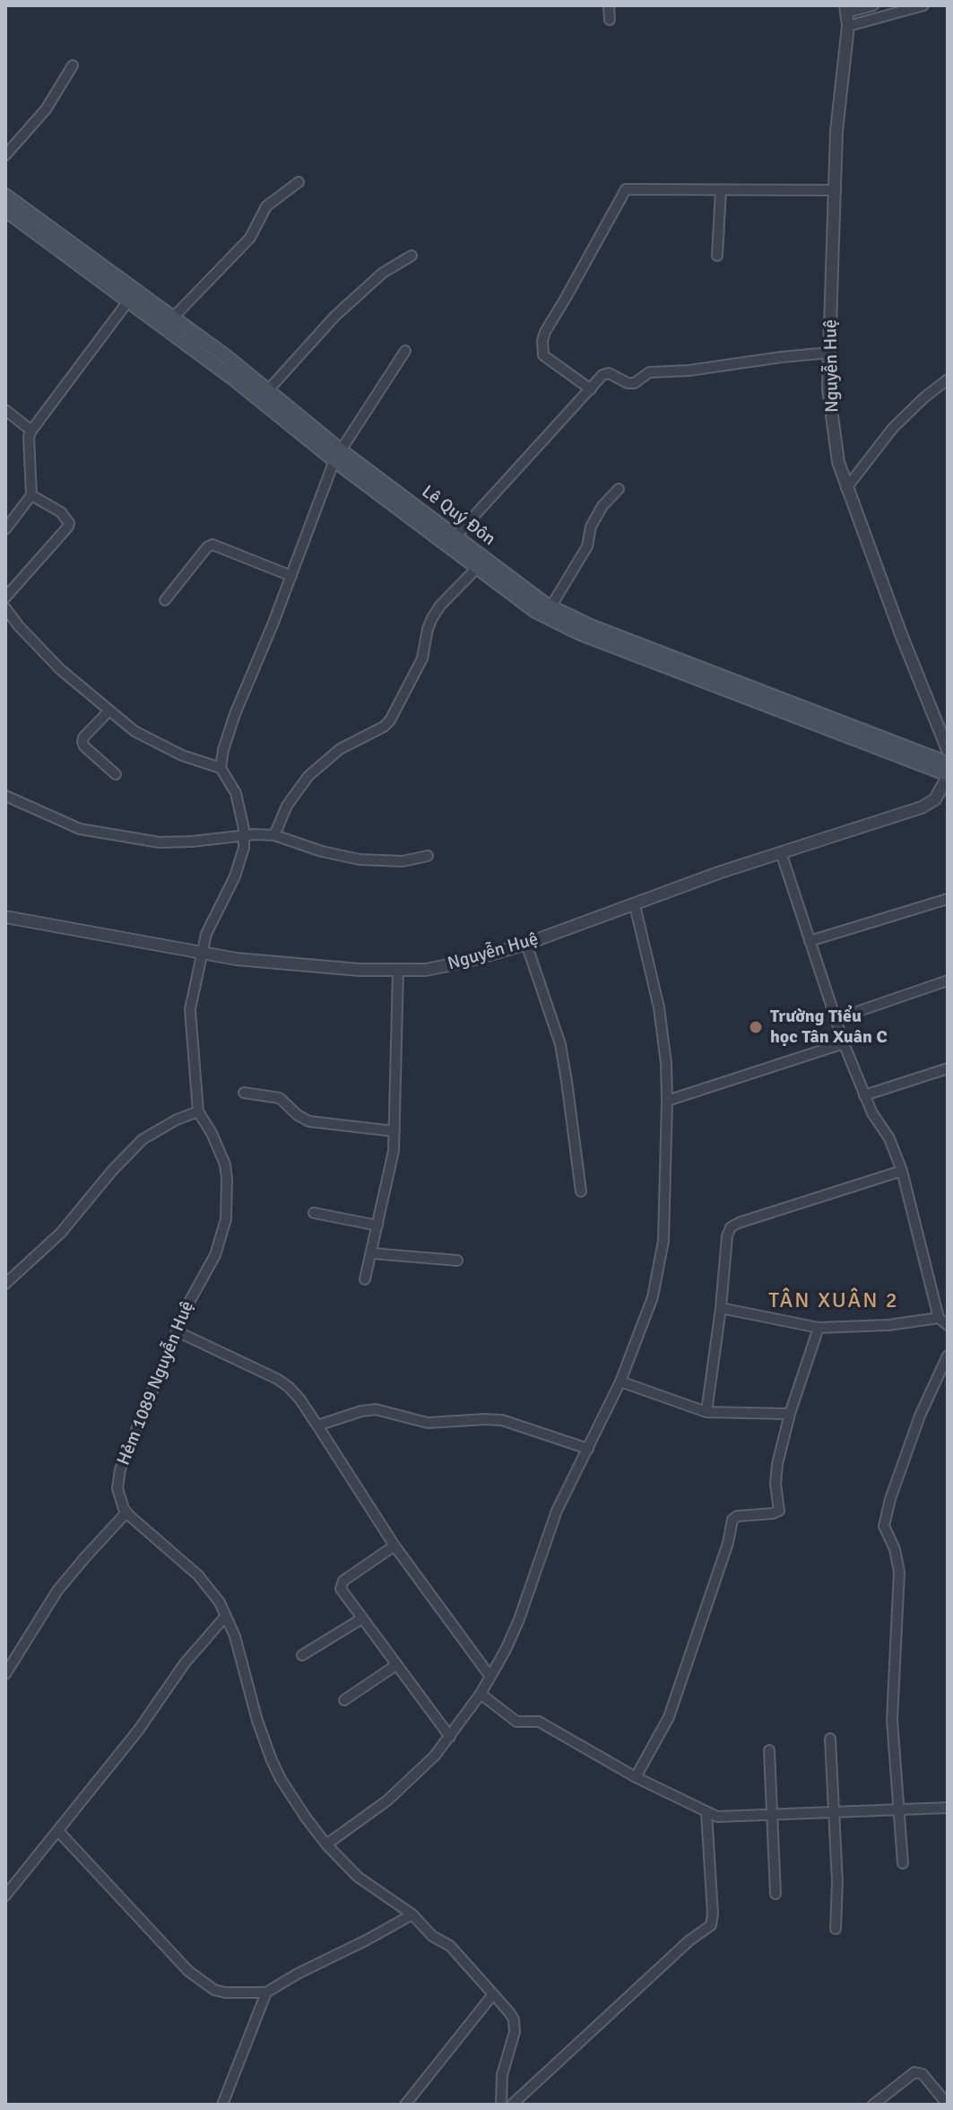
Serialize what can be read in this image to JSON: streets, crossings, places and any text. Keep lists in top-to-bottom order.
{
  "streets": {
    "main road": ["Lê Quý Đôn"],
    "street": ["Nguyễn Huệ", "Hẻm 1089 Nguyễn Huệ"]
  },
  "crossings": [
    ["Nguyễn Huệ", "Lê Quý Đôn"],
    ["Nguyễn Huệ", "Hẻm 1089 Nguyễn Huệ"]
  ],
  "districts": ["TÂN XUÂN 2"],
  "places": ["Trường Tiểu học Tân Xuân C"]
}
